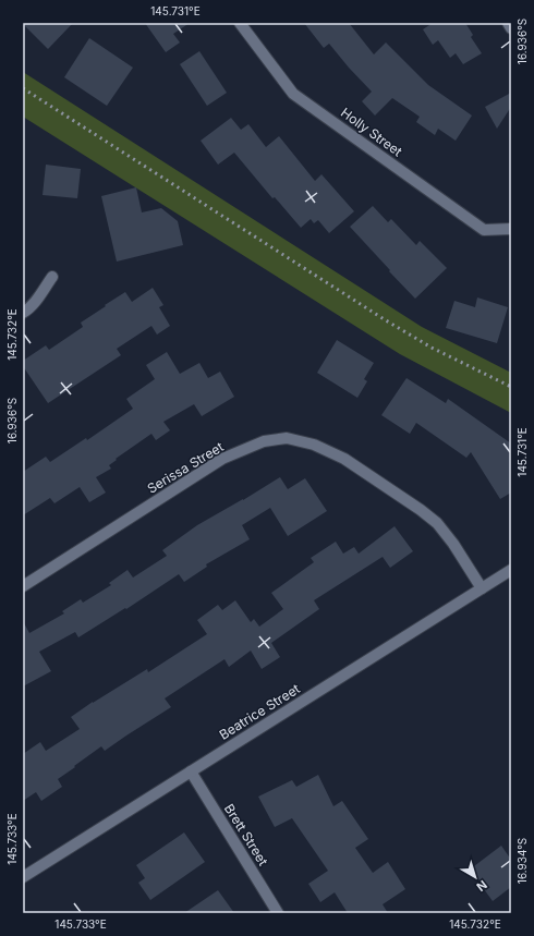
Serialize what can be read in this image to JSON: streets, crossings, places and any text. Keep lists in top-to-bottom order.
{
  "streets": {
    "street": [
      "Holly Street",
      "Serissa Street",
      "Beatrice Street",
      "Brett Street"
    ]
  },
  "crossings": [
    ["Serissa Street", "Beatrice Street"],
    ["Beatrice Street", "Brett Street"]
  ],
  "north": "bottom right",
  "coordinates": [
    "145.731°E",
    "16.936°S",
    "145.732°E",
    "145.733°E",
    "16.934°S"
  ]
}
